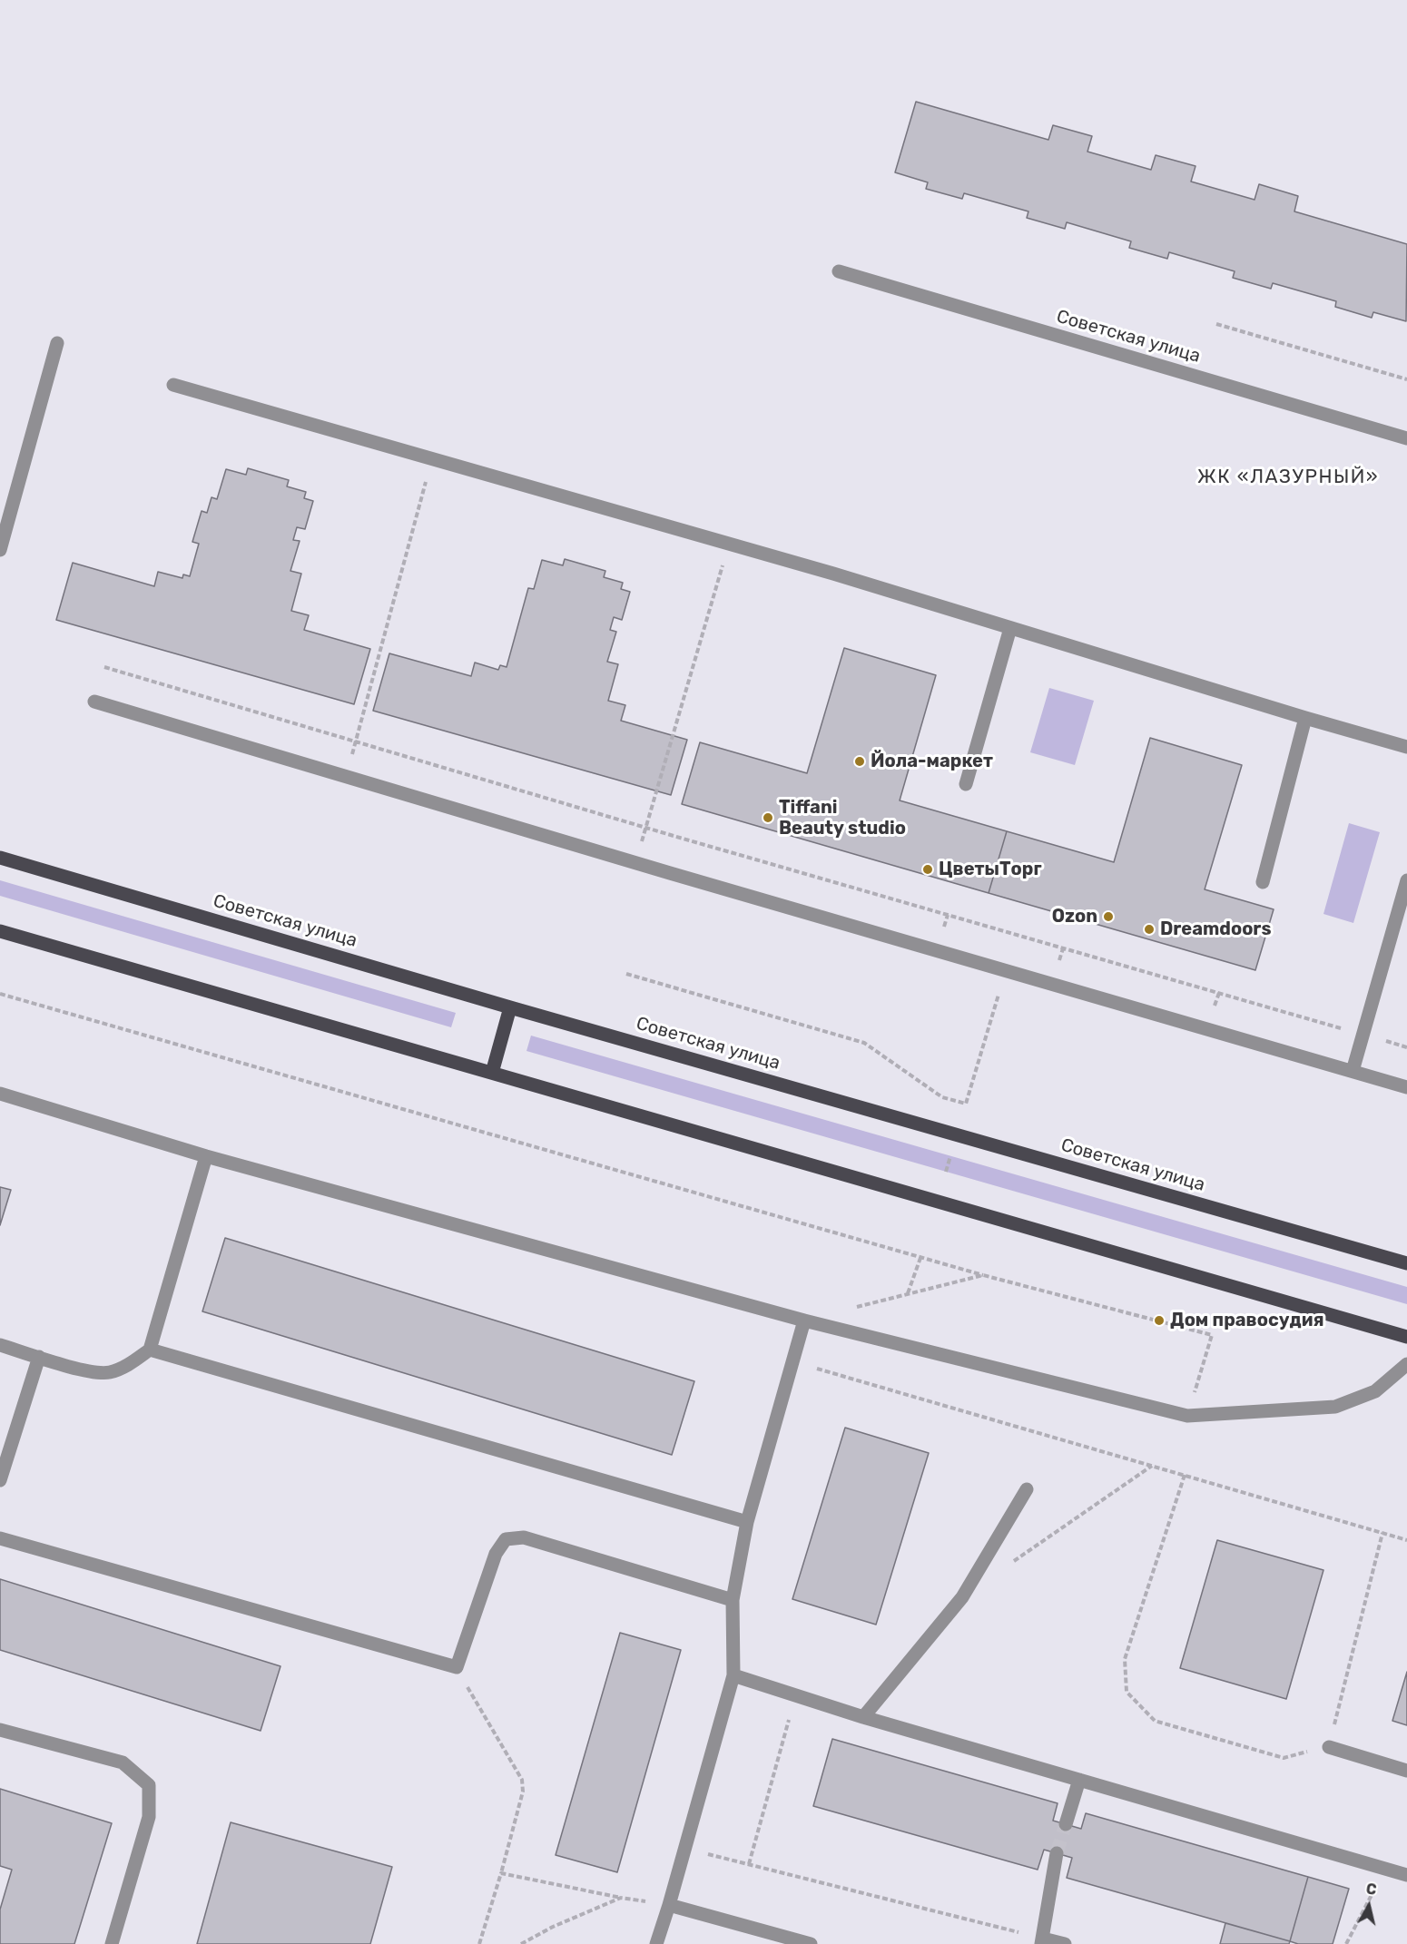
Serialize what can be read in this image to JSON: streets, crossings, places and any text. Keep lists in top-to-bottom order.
{
  "streets": {
    "main road": ["Советская улица"]
  },
  "districts": ["ЖК «ЛАЗУРНЫЙ»"],
  "places": [
    "Йола-маркет",
    "Tiffani Beauty studio",
    "ЦветыТорг",
    "Ozon",
    "Dreamdoors",
    "Дом правосудия"
  ],
  "north": "top"
}
